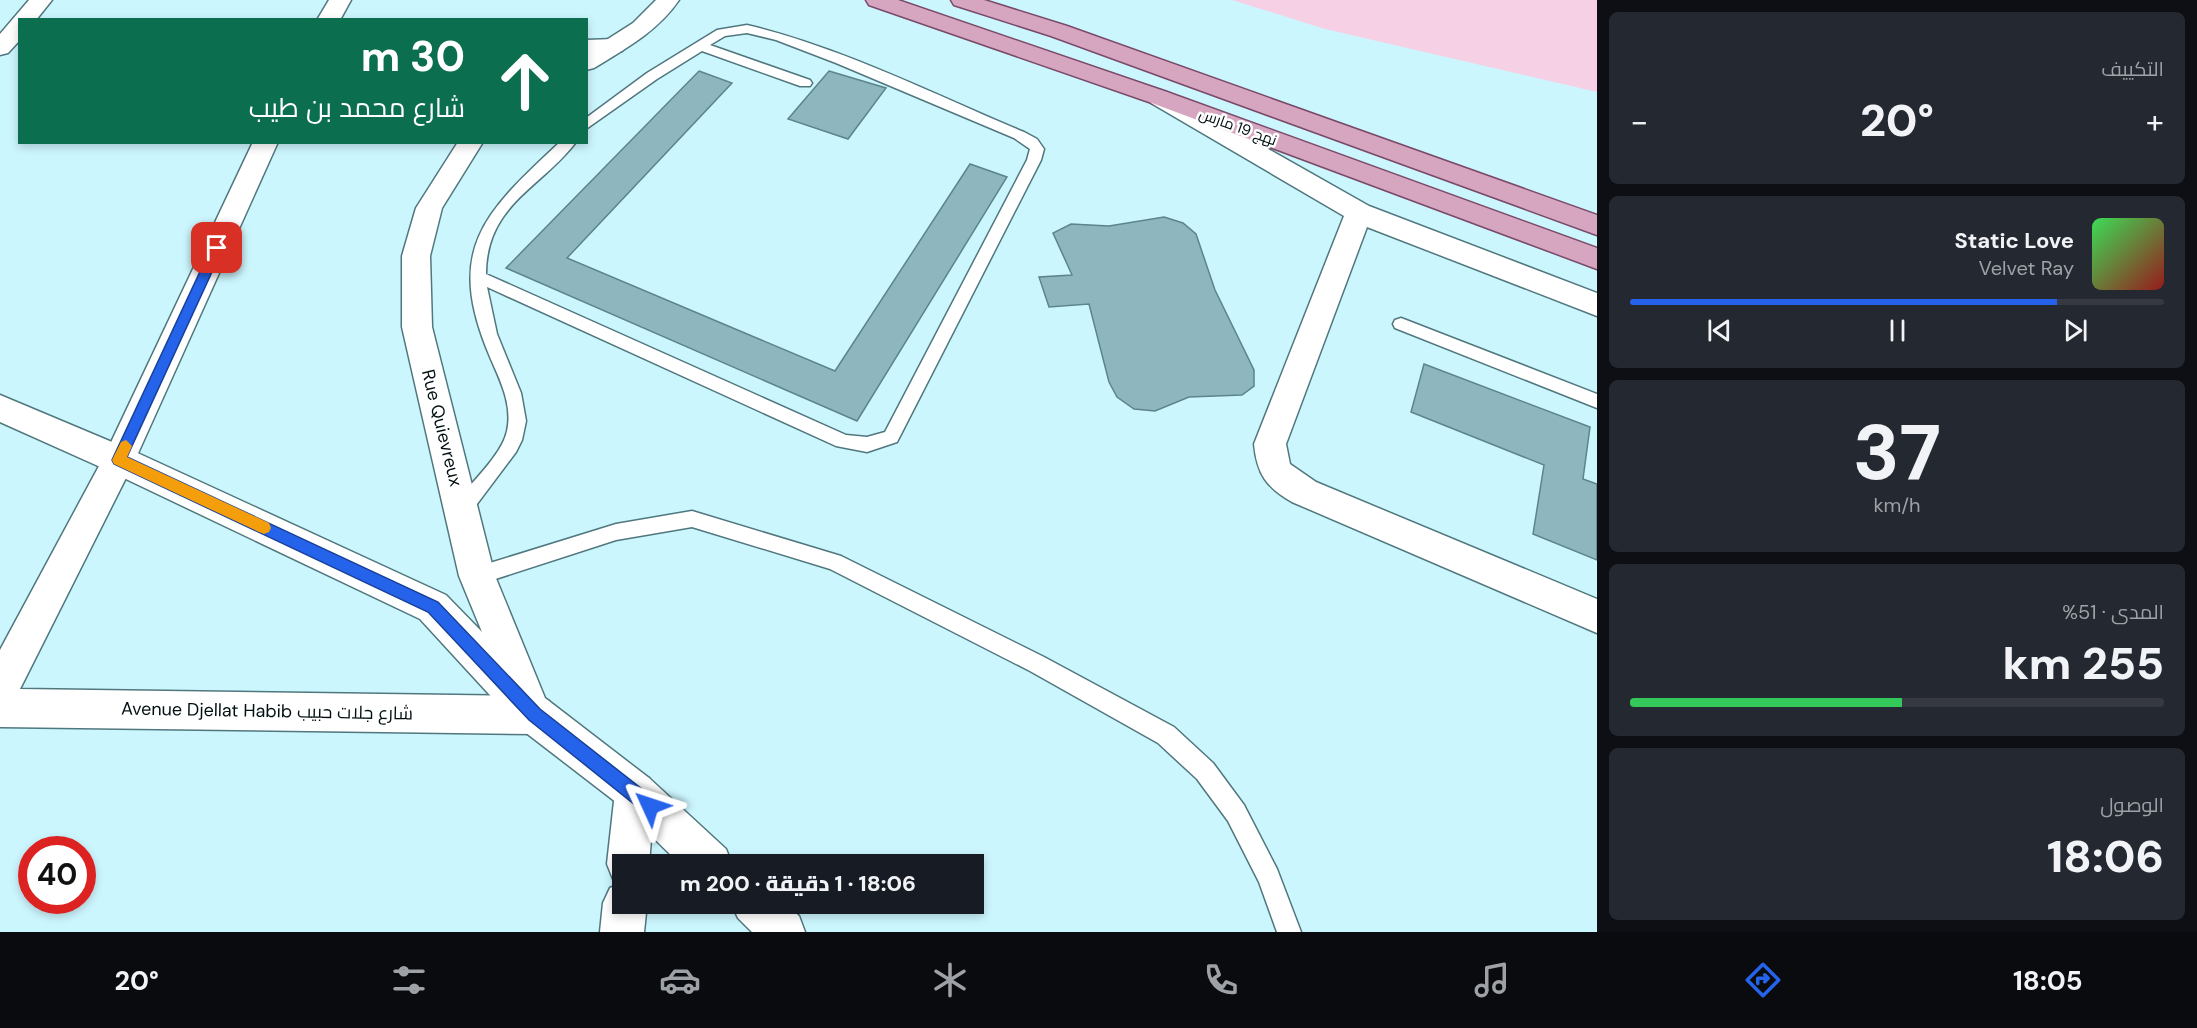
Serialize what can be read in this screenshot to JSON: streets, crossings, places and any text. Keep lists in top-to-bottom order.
{
  "streets": {
    "main road": ["نهج 19 مارس"],
    "street": ["Rue Quievreux", "Avenue Djellat Habib شارع جلات حبيب"]
  },
  "crossings": [
    ["Rue Quievreux", "Avenue Djellat Habib شارع جلات حبيب"]
  ],
  "page": {
    "tile": [
      "التكييف",
      ["37", "km/h"],
      ["المدى · 51%", "255 km"],
      ["الوصول", "18:06"]
    ],
    "turn": ["30 m", "شارع محمد بن طيب"],
    "heat": ["−", "20°", "+"],
    "song": ["Static Love", "Velvet Ray"],
    "limit": "40",
    "trip": "18:06 · 1 دقيقة · 200 m",
    "tabs": ["18:05", "20°"]
  }
}
